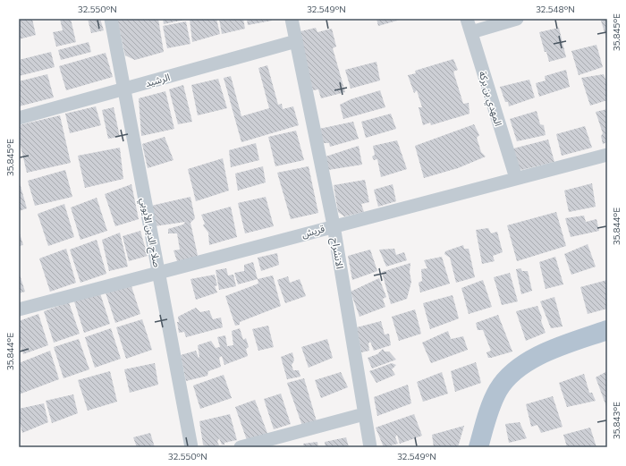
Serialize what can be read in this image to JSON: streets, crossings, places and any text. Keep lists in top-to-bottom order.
{
  "streets": {
    "street": [
      "الرشيد",
      "المهدي بن بركة",
      "قريش",
      "صلاح الدين الأيوبي",
      "الانشراح"
    ]
  },
  "crossings": [
    ["الرشيد", "صلاح الدين الأيوبي"],
    ["الرشيد", "الانشراح"],
    ["المهدي بن بركة", "قريش"],
    ["قريش", "صلاح الدين الأيوبي"],
    ["قريش", "الانشراح"]
  ],
  "coordinates": [
    "32.550°N",
    "32.549°N",
    "32.548°N",
    "35.845°E",
    "35.844°E",
    "35.843°E"
  ]
}
